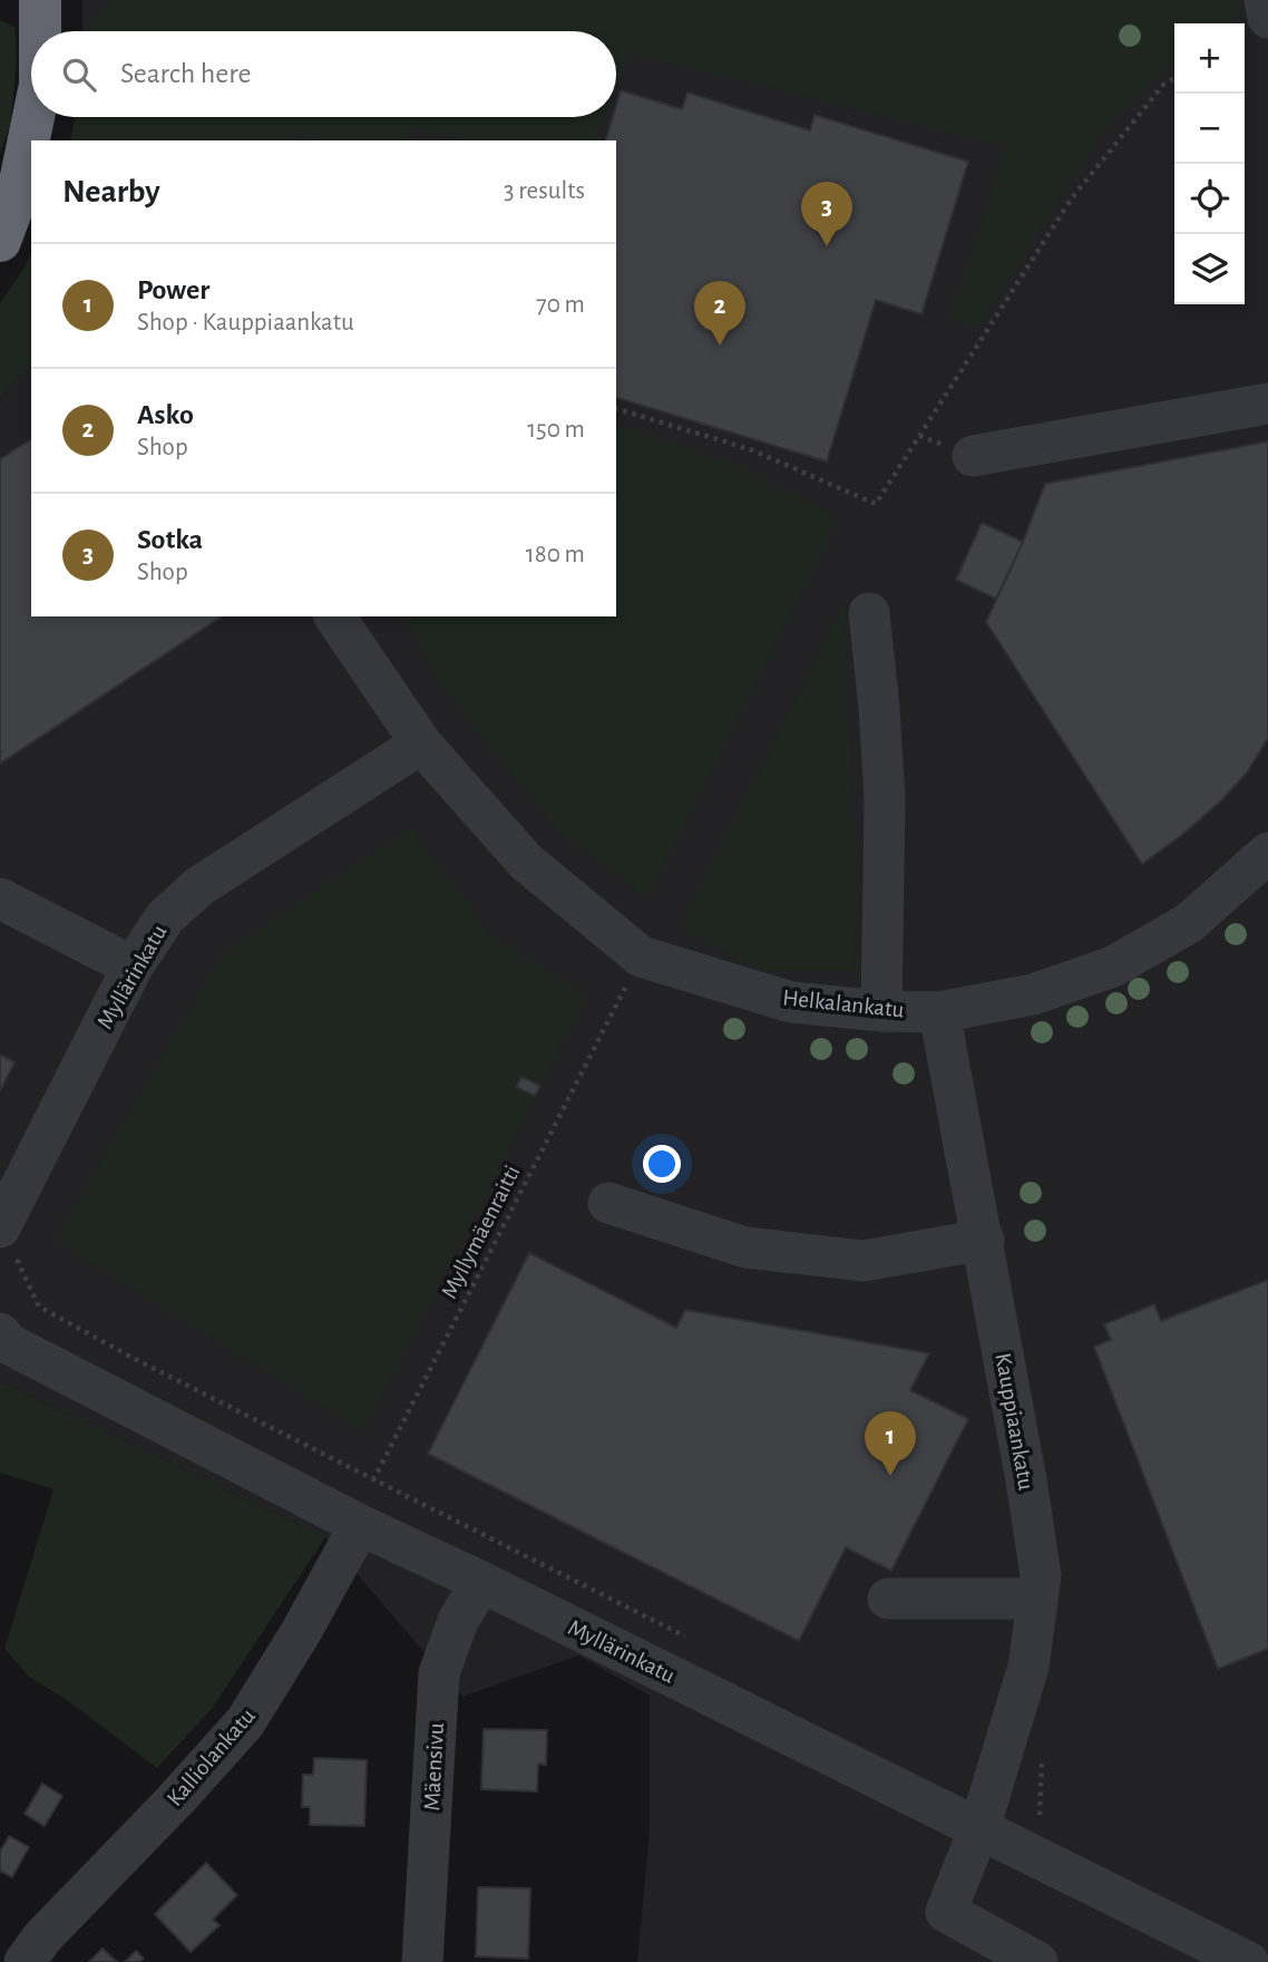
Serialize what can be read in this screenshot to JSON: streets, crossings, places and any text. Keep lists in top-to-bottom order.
{
  "streets": {
    "street": [
      "Myllärinkatu",
      "Helkalankatu",
      "Kauppiaankatu",
      "Kalliolankatu",
      "Mäensivu"
    ],
    "path": ["Myllymäenraitti"]
  },
  "crossings": [
    ["Myllärinkatu", "Helkalankatu"],
    ["Myllärinkatu", "Myllymäenraitti"],
    ["Myllärinkatu", "Kauppiaankatu"],
    ["Myllärinkatu", "Kalliolankatu"],
    ["Myllärinkatu", "Mäensivu"],
    ["Helkalankatu", "Myllymäenraitti"],
    ["Helkalankatu", "Kauppiaankatu"],
    ["Myllymäenraitti", "Kalliolankatu"]
  ],
  "page": {
    "map_buttons": ["+", "−"],
    "search": "Search here",
    "heading": ["Nearby", "3 results"],
    "pins": ["3", "2", "1"],
    "list": [
      {
        "mark": "1",
        "name": "Power",
        "note": "Shop · Kauppiaankatu",
        "value": "70 m"
      },
      {
        "mark": "2",
        "name": "Asko",
        "note": "Shop",
        "value": "150 m"
      },
      {
        "mark": "3",
        "name": "Sotka",
        "note": "Shop",
        "value": "180 m"
      }
    ]
  }
}
